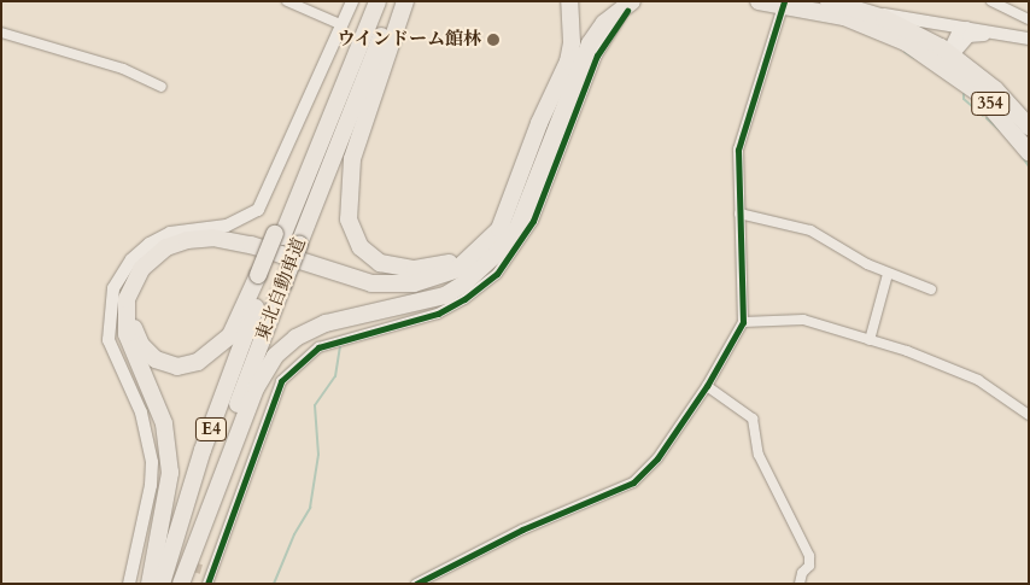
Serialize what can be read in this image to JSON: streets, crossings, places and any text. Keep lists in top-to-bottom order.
{
  "streets": {
    "highway": ["354", "東北自動車道", "E4"]
  },
  "places": ["ウインドーム館林"]
}
